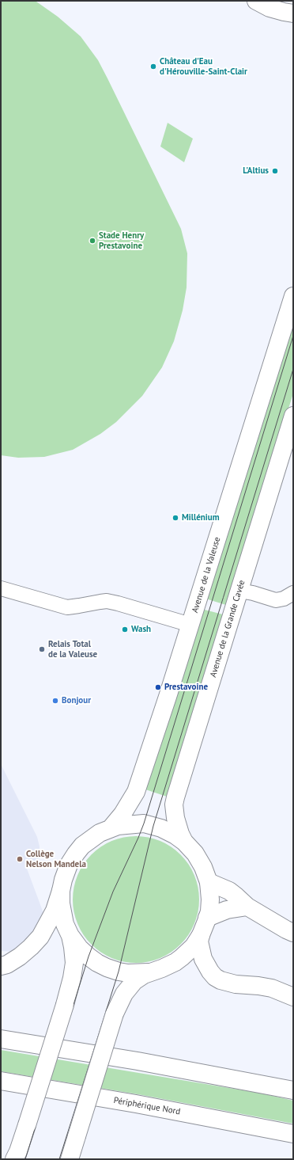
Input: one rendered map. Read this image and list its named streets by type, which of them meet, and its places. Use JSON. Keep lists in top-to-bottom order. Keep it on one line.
{"streets":{"main road":["Avenue de la Valeuse","Avenue de la Grande Cavée","Périphérique Nord"]},"places":["Château d'Eau d'Hérouville-Saint-Clair","L'Altius","Stade Henry Prestavoine","Millénium","Wash","Relais Total de la Valeuse","Prestavoine","Bonjour","Collège Nelson Mandela"]}
